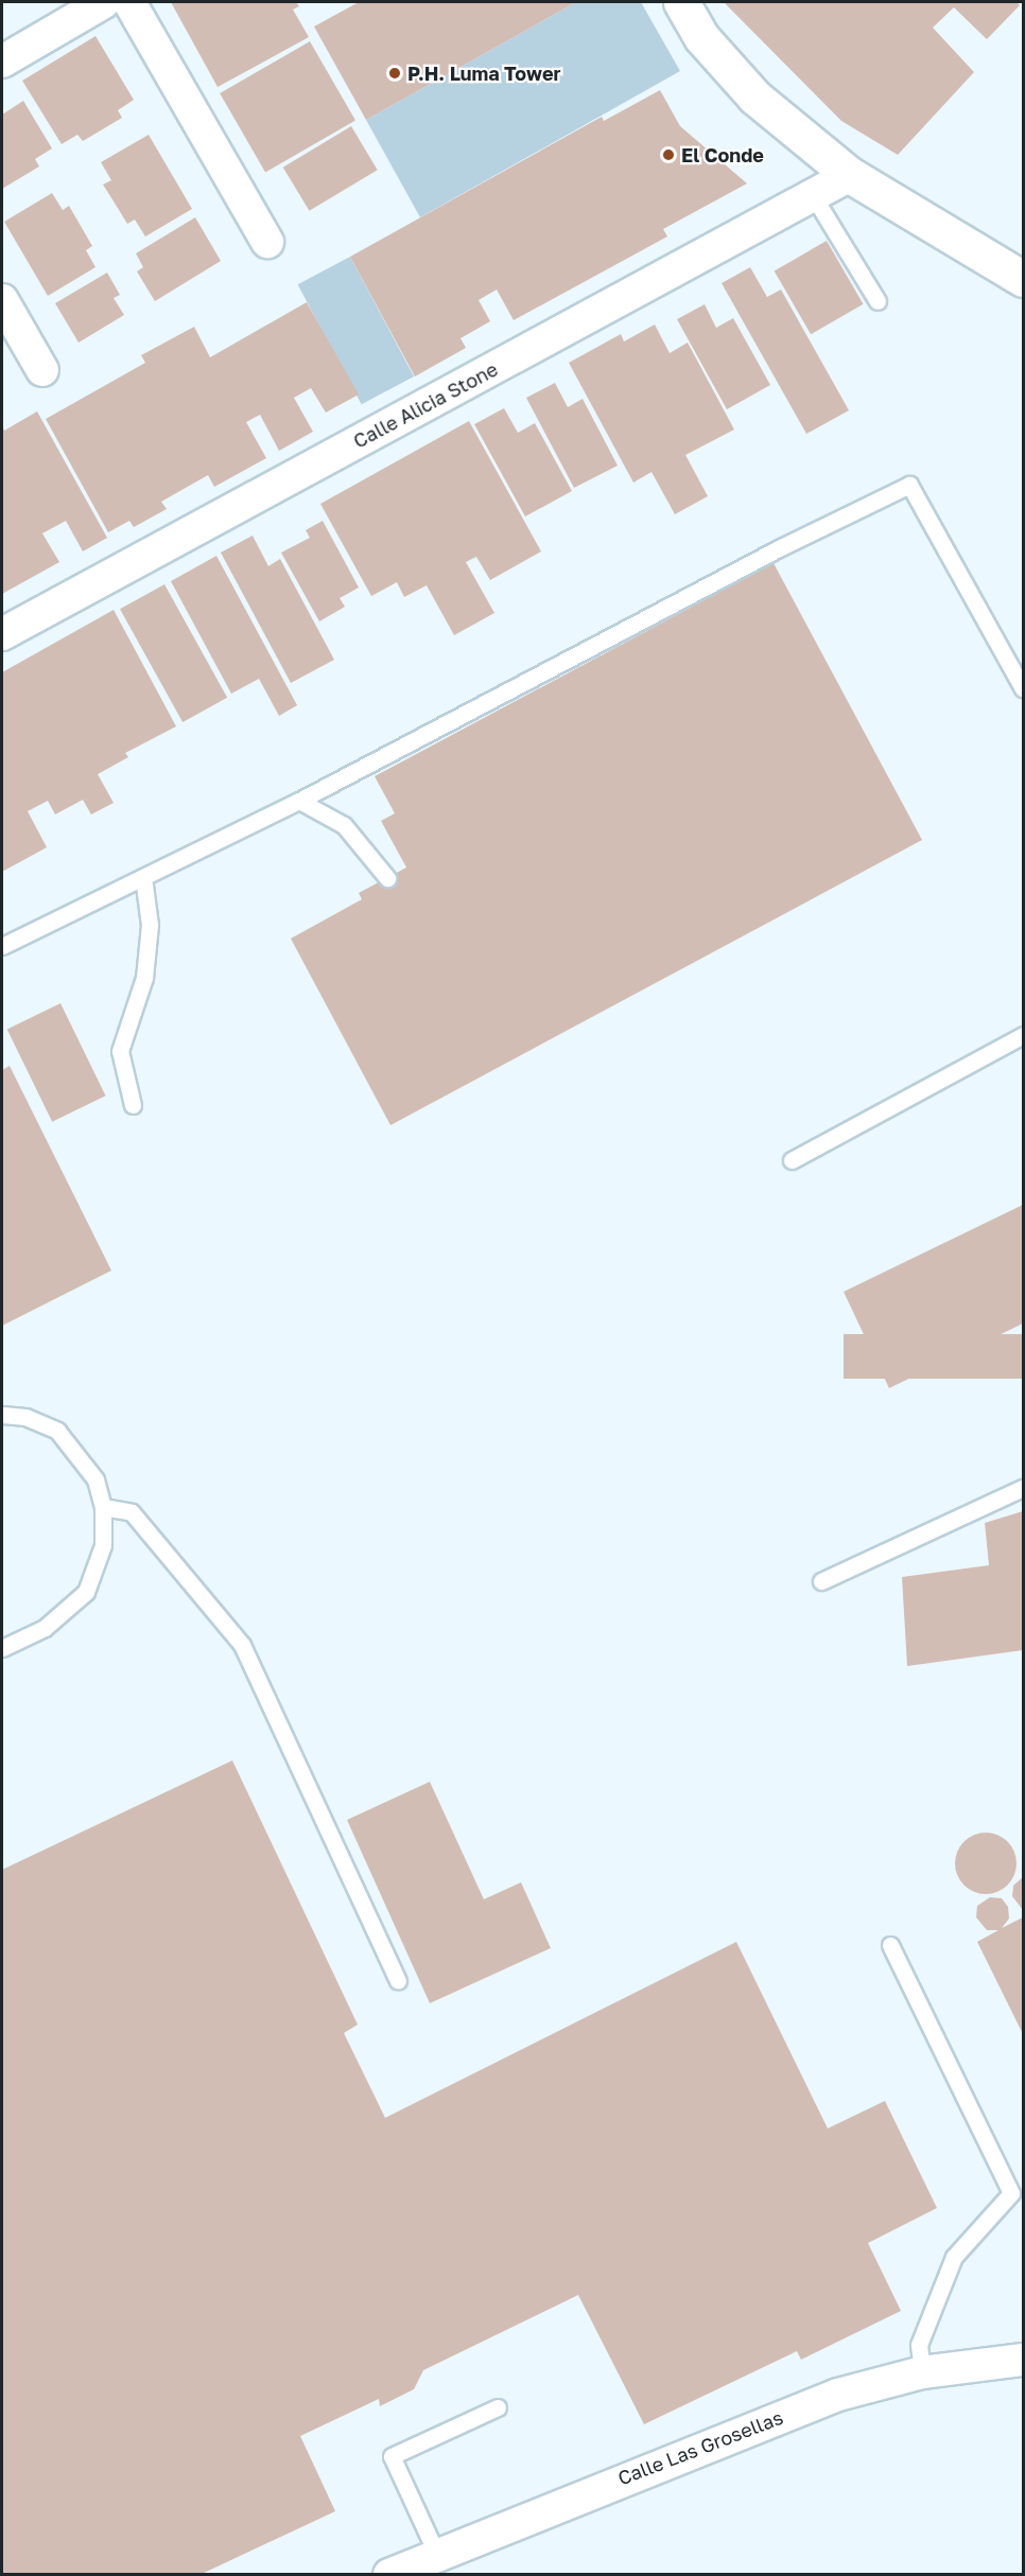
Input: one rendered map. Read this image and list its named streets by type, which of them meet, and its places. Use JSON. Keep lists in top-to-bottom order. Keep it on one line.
{"streets":{"street":["Calle Alicia Stone","Calle Las Grosellas"]},"places":["P.H. Luma Tower","El Conde"]}
